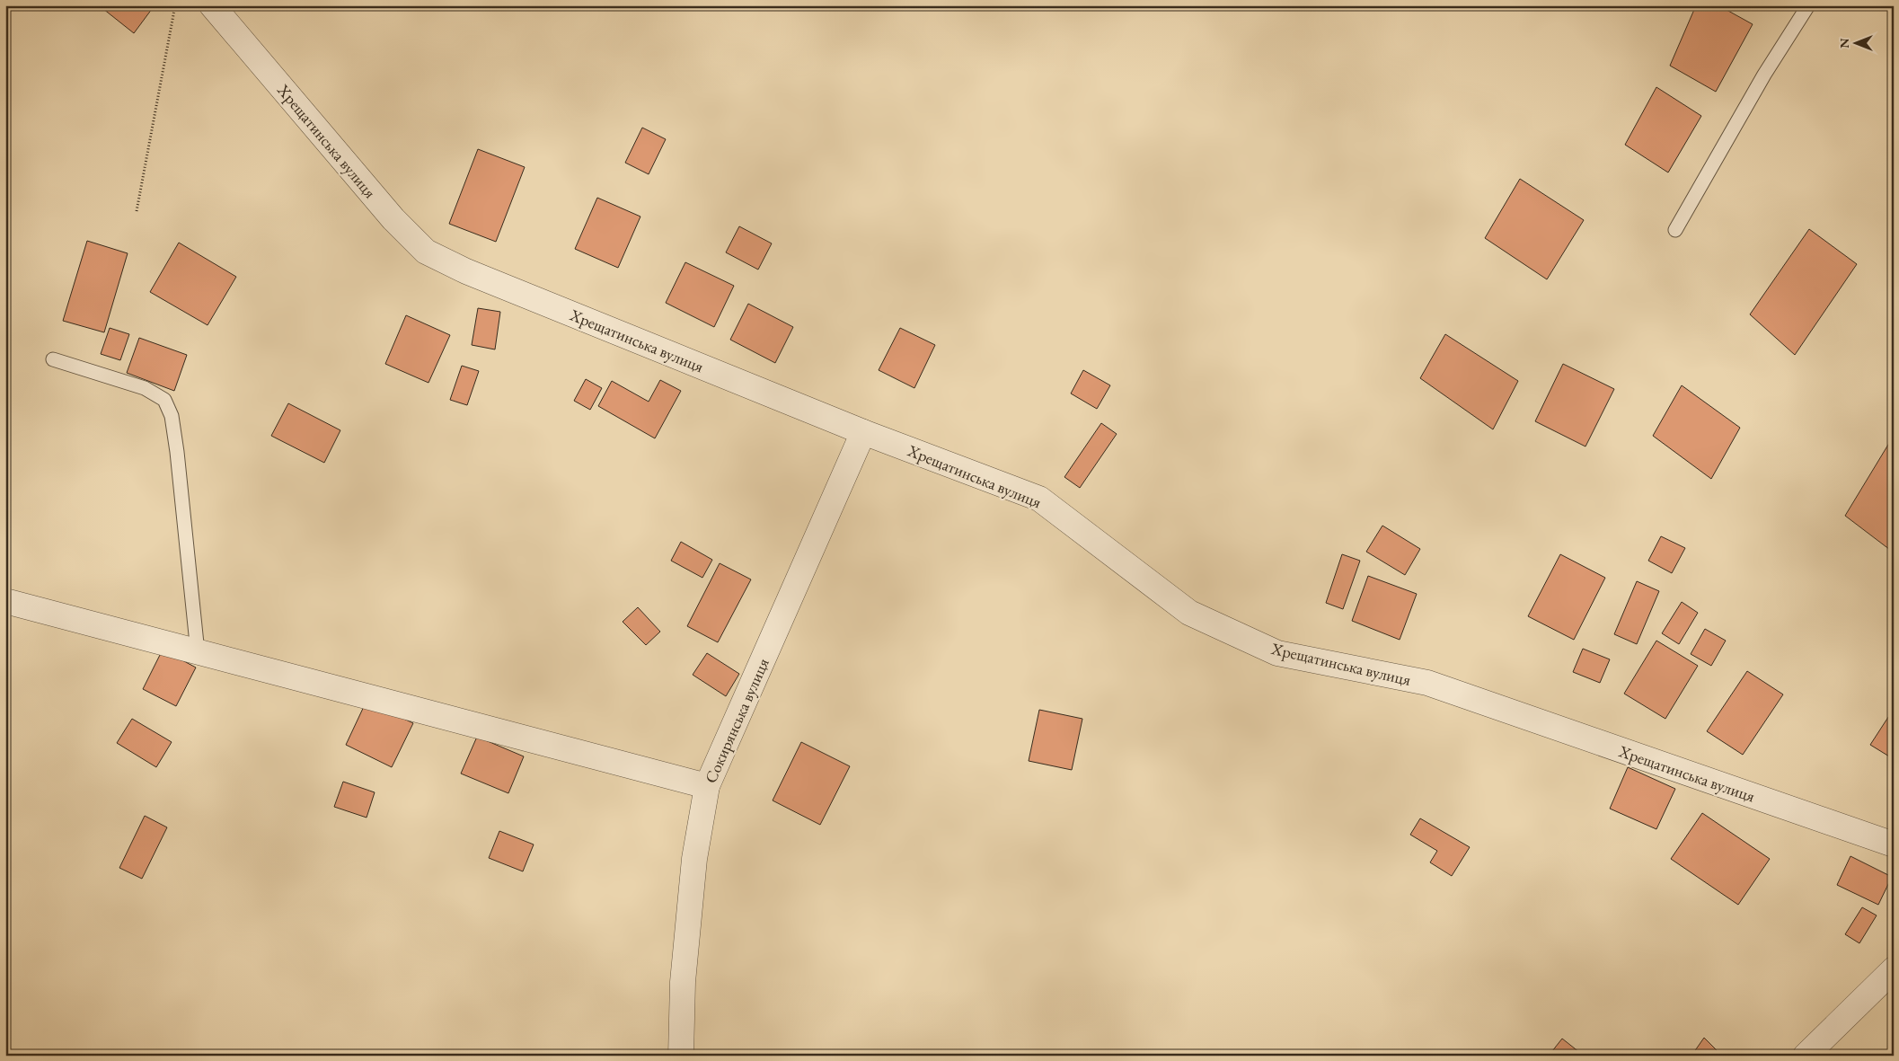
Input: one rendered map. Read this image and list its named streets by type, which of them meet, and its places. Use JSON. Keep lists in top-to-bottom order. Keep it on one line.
{"streets":{"street":["Хрещатинська вулиця","Сокирянська вулиця"]},"crossings":[["Хрещатинська вулиця","Сокирянська вулиця"]],"north":"left"}
